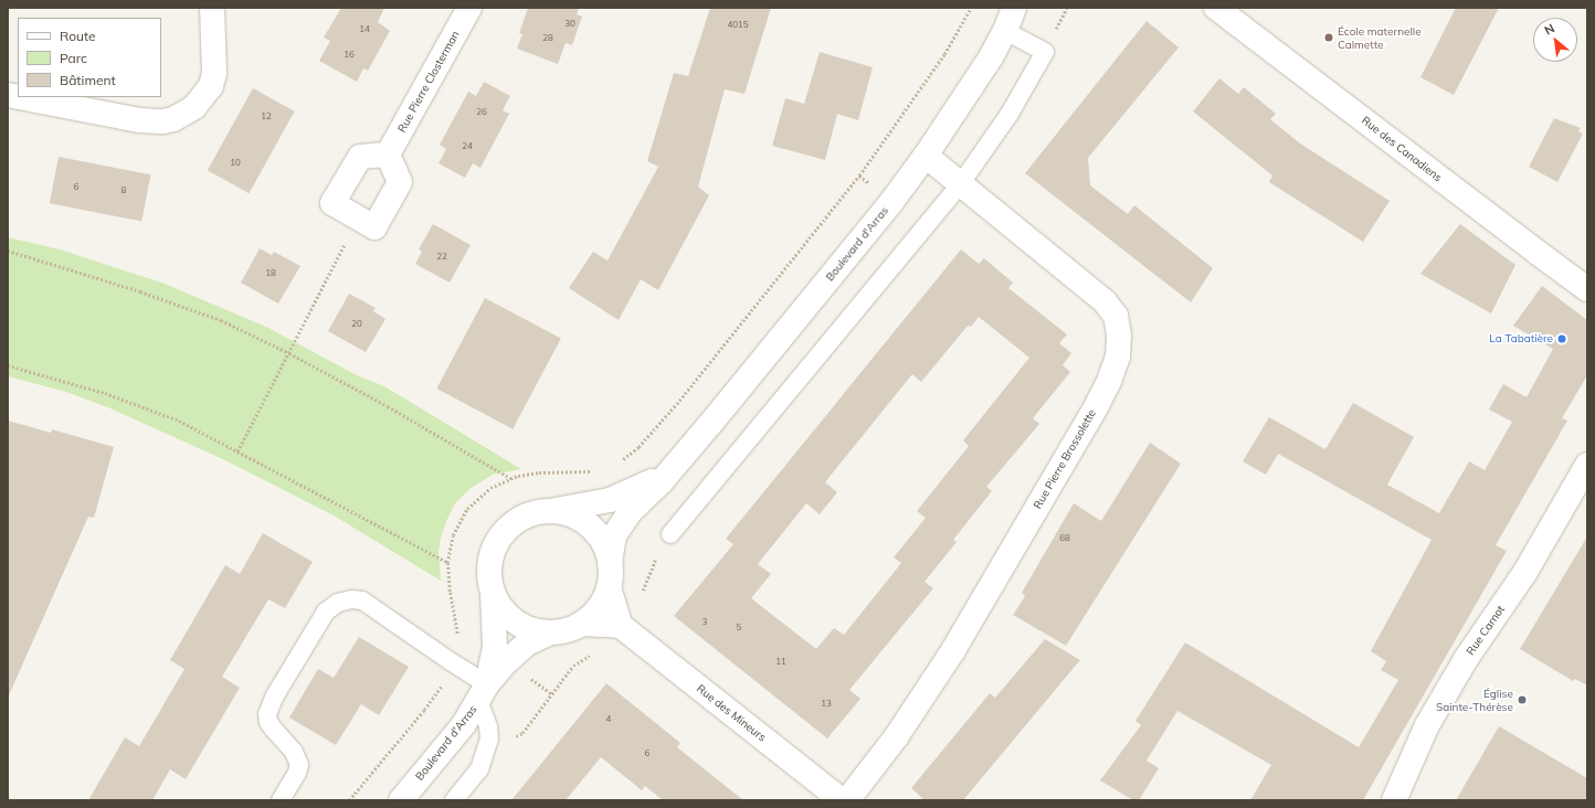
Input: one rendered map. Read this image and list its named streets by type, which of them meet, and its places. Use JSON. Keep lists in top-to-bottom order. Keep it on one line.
{"streets":{"street":["Rue Pierre Closterman","Rue des Canadiens","Boulevard d'Arras","Rue Pierre Brossolette","Rue Carnot","Rue des Mineurs"]},"crossings":[["Boulevard d'Arras","Rue Pierre Brossolette"]],"places":["École maternelle Calmette","La Tabatière","Église Sainte-Thérèse"],"house_numbers":["30","4015","14","28","16","26","12","24","10","6","8","22","18","20","68","3","5","11","13","4","6"],"legend":["Route","Parc","Bâtiment"],"north":"top left"}
